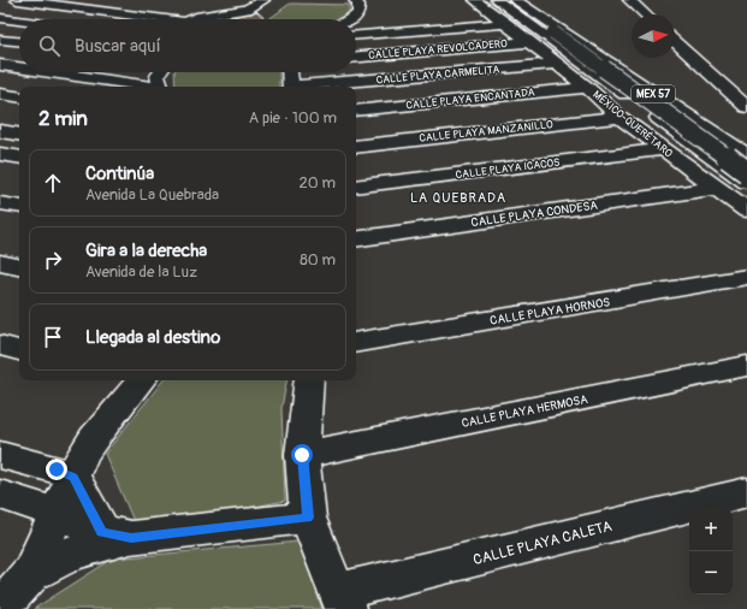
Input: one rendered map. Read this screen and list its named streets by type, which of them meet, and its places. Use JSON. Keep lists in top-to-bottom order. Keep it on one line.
{"streets":{"main road":["CALLE PLAYA REVOLCADERO","CALLE PLAYA CARMELITA","MEX 57","CALLE PLAYA ENCANTADA","MÉXICO-QUERÉTARO","CALLE PLAYA MANZANILLO","CALLE PLAYA ICACOS","CALLE PLAYA CONDESA","CALLE PLAYA HORNOS","CALLE PLAYA HERMOSA","CALLE PLAYA CALETA"]},"crossings":[["CALLE PLAYA REVOLCADERO","MÉXICO-QUERÉTARO"],["CALLE PLAYA CARMELITA","MÉXICO-QUERÉTARO"],["CALLE PLAYA ENCANTADA","MÉXICO-QUERÉTARO"],["MÉXICO-QUERÉTARO","CALLE PLAYA MANZANILLO"],["MÉXICO-QUERÉTARO","CALLE PLAYA ICACOS"],["MÉXICO-QUERÉTARO","CALLE PLAYA CONDESA"]],"districts":["LA QUEBRADA"],"north":"right","page":{"search":"Buscar aquí","heading":["2 min","A pie · 100 m"],"list":[["Continúa","Avenida La Quebrada","20 m"],["Gira a la derecha","Avenida de la Luz","80 m"],"Llegada al destino"],"map_buttons":["+","−"]}}
